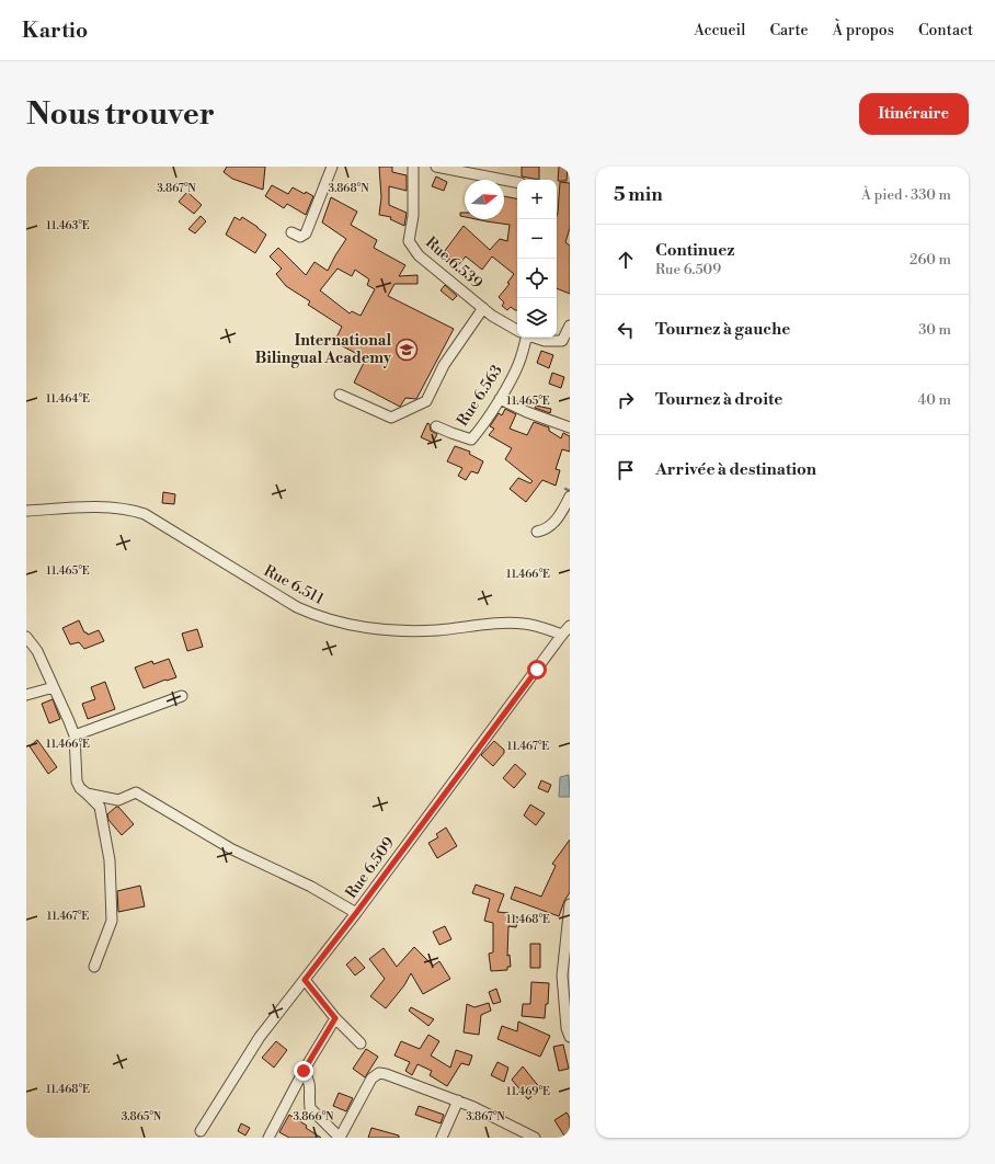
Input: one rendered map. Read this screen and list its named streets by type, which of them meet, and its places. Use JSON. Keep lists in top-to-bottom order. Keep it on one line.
{"streets":{"street":["Rue 6.539","Rue 6.563","Rue 6.511","Rue 6.509"]},"crossings":[["Rue 6.511","Rue 6.509"]],"places":{"school or university":["International Bilingual Academy"]},"north":"right","page":{"header":"Kartio","nav":["Accueil","Carte","À propos","Contact"],"buttons":"Itinéraire","title":"Nous trouver","heading":["5 min","À pied · 330 m"],"map_buttons":["+","−"],"list":[["Continuez","Rue 6.509","260 m"],["Tournez à gauche","30 m"],["Tournez à droite","40 m"],"Arrivée à destination"]},"coordinates":["3.867°N","3.868°N","11.463°E","11.464°E","11.465°E","11.466°E","11.467°E","11.468°E","11.469°E","3.865°N","3.866°N"]}
